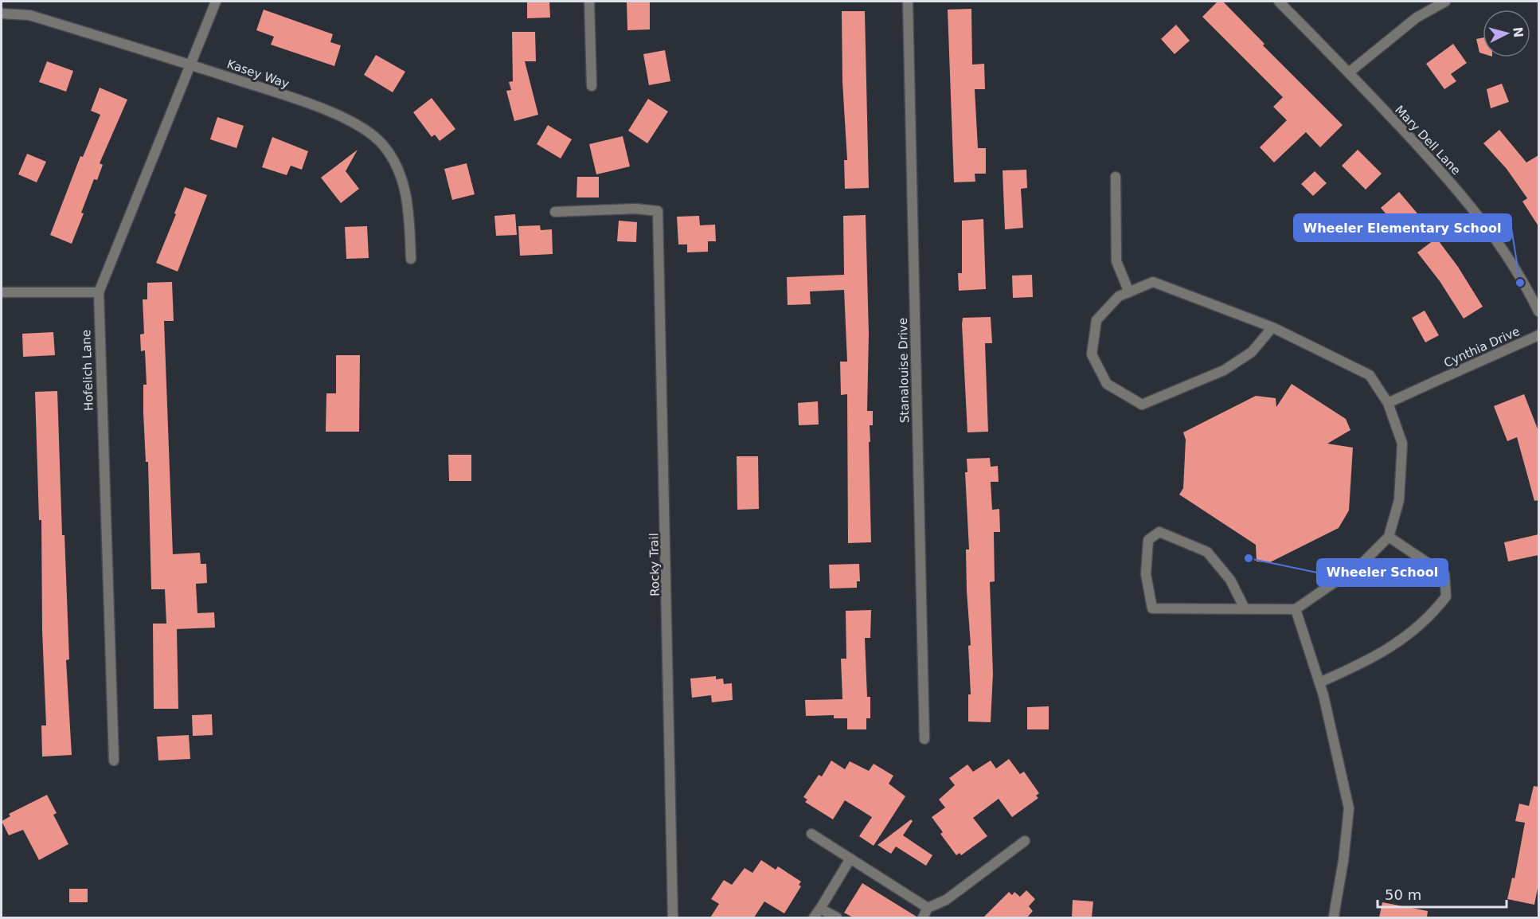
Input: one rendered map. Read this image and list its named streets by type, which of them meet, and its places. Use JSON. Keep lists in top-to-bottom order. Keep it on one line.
{"streets":{"street":["Kasey Way","Mary Dell Lane","Cynthia Drive","Hofelich Lane","Stanalouise Drive","Rocky Trail"]},"crossings":[["Kasey Way","Hofelich Lane"]],"places":["Wheeler Elementary School","Wheeler School"],"scale_bar":"50 m","north":"right"}
